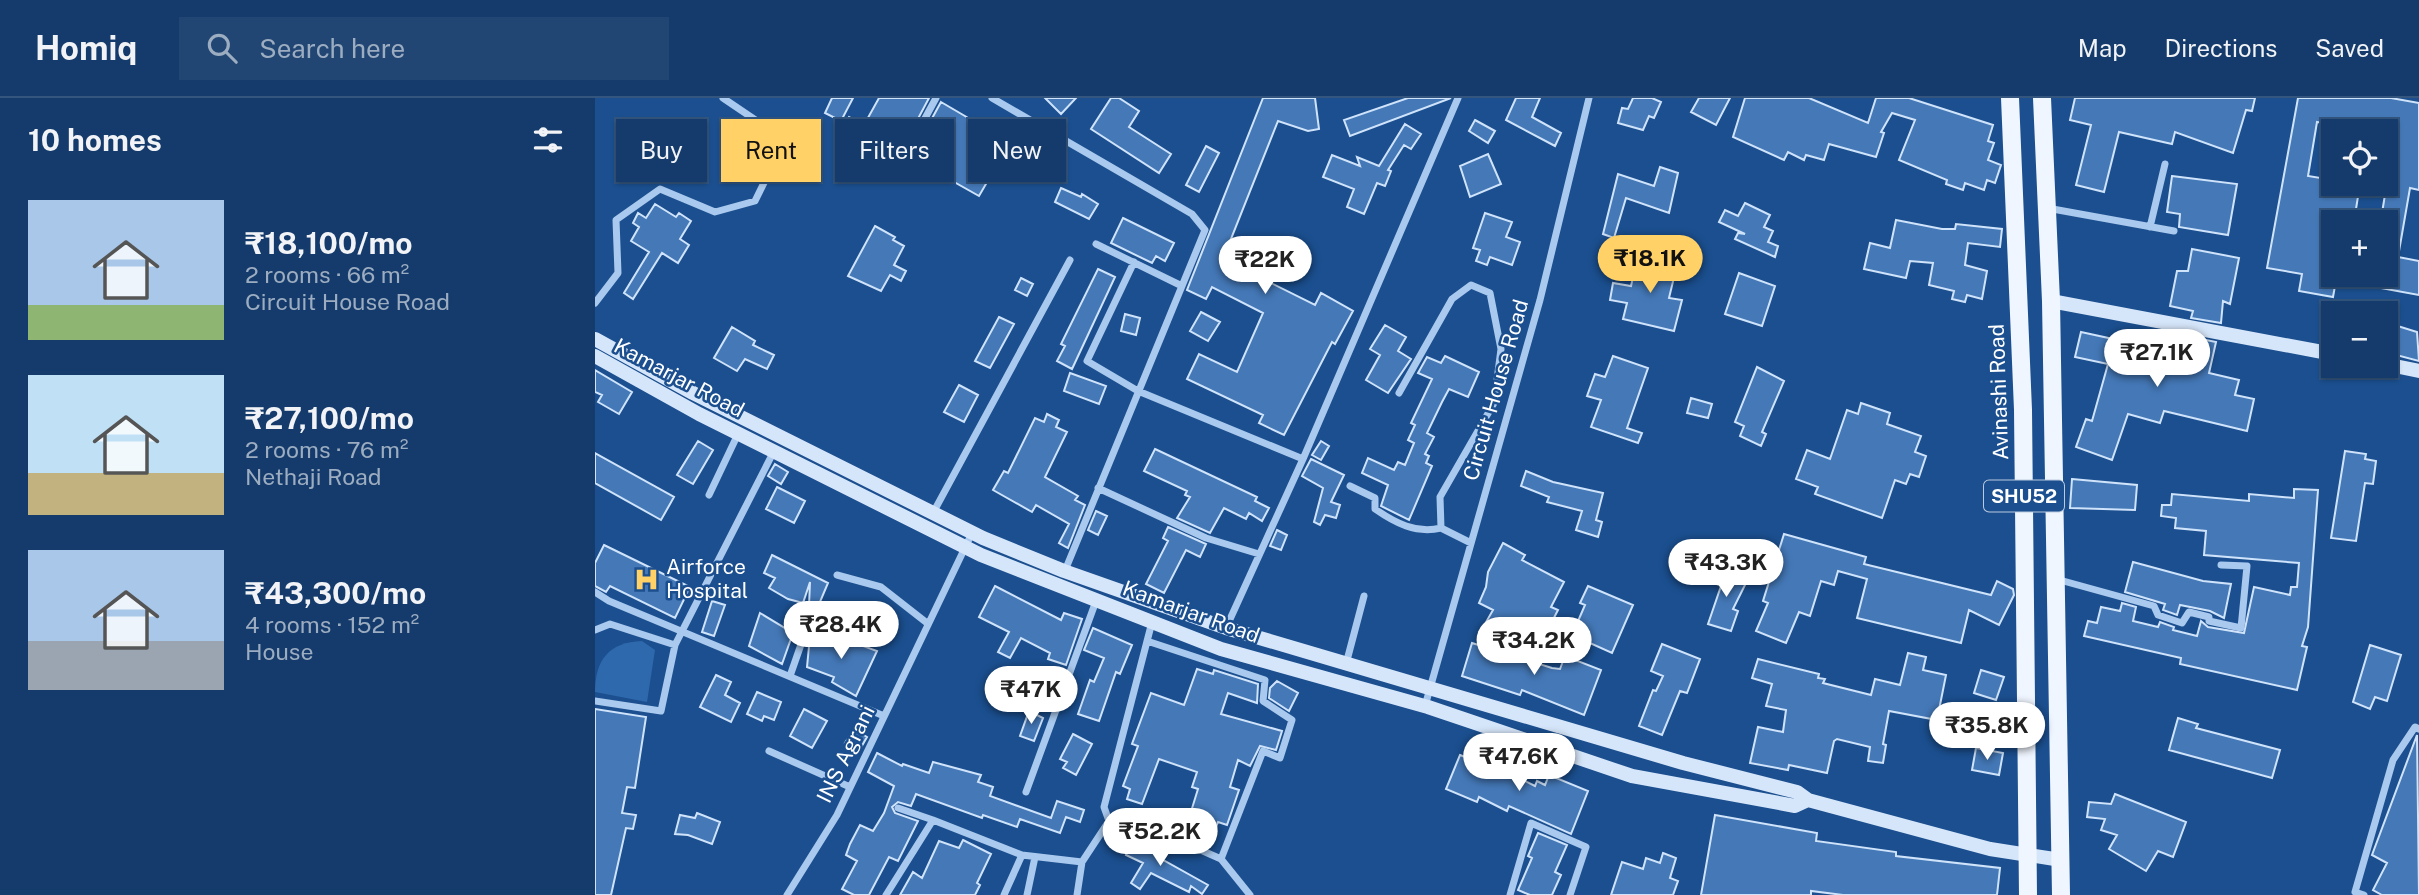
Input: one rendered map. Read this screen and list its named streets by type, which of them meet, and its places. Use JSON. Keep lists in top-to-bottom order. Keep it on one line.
{"streets":{"main road":["Kamarjar Road","Avinashi Road","SHU52"],"street":["Circuit House Road","INS Agrani"]},"crossings":[["Kamarjar Road","Circuit House Road"],["Kamarjar Road","INS Agrani"]],"places":{"hospital":["Airforce Hospital"]},"page":{"header":"Homiq","search":"Search here","nav":["Map","Directions","Saved"],"heading":"10 homes","map_buttons":["+","−"],"chip":["Buy","Rent","Filters","New"],"list":[{"name":"₹18,100/mo","note":"2 rooms · 66 m² · Circuit House Road"},{"name":"₹27,100/mo","note":"2 rooms · 76 m² · Nethaji Road"},{"name":"₹43,300/mo","note":"4 rooms · 152 m² · House"}],"price":["₹18.1K","₹22K","₹27.1K","₹43.3K","₹28.4K","₹34.2K","₹47K","₹35.8K","₹47.6K","₹52.2K"]}}
